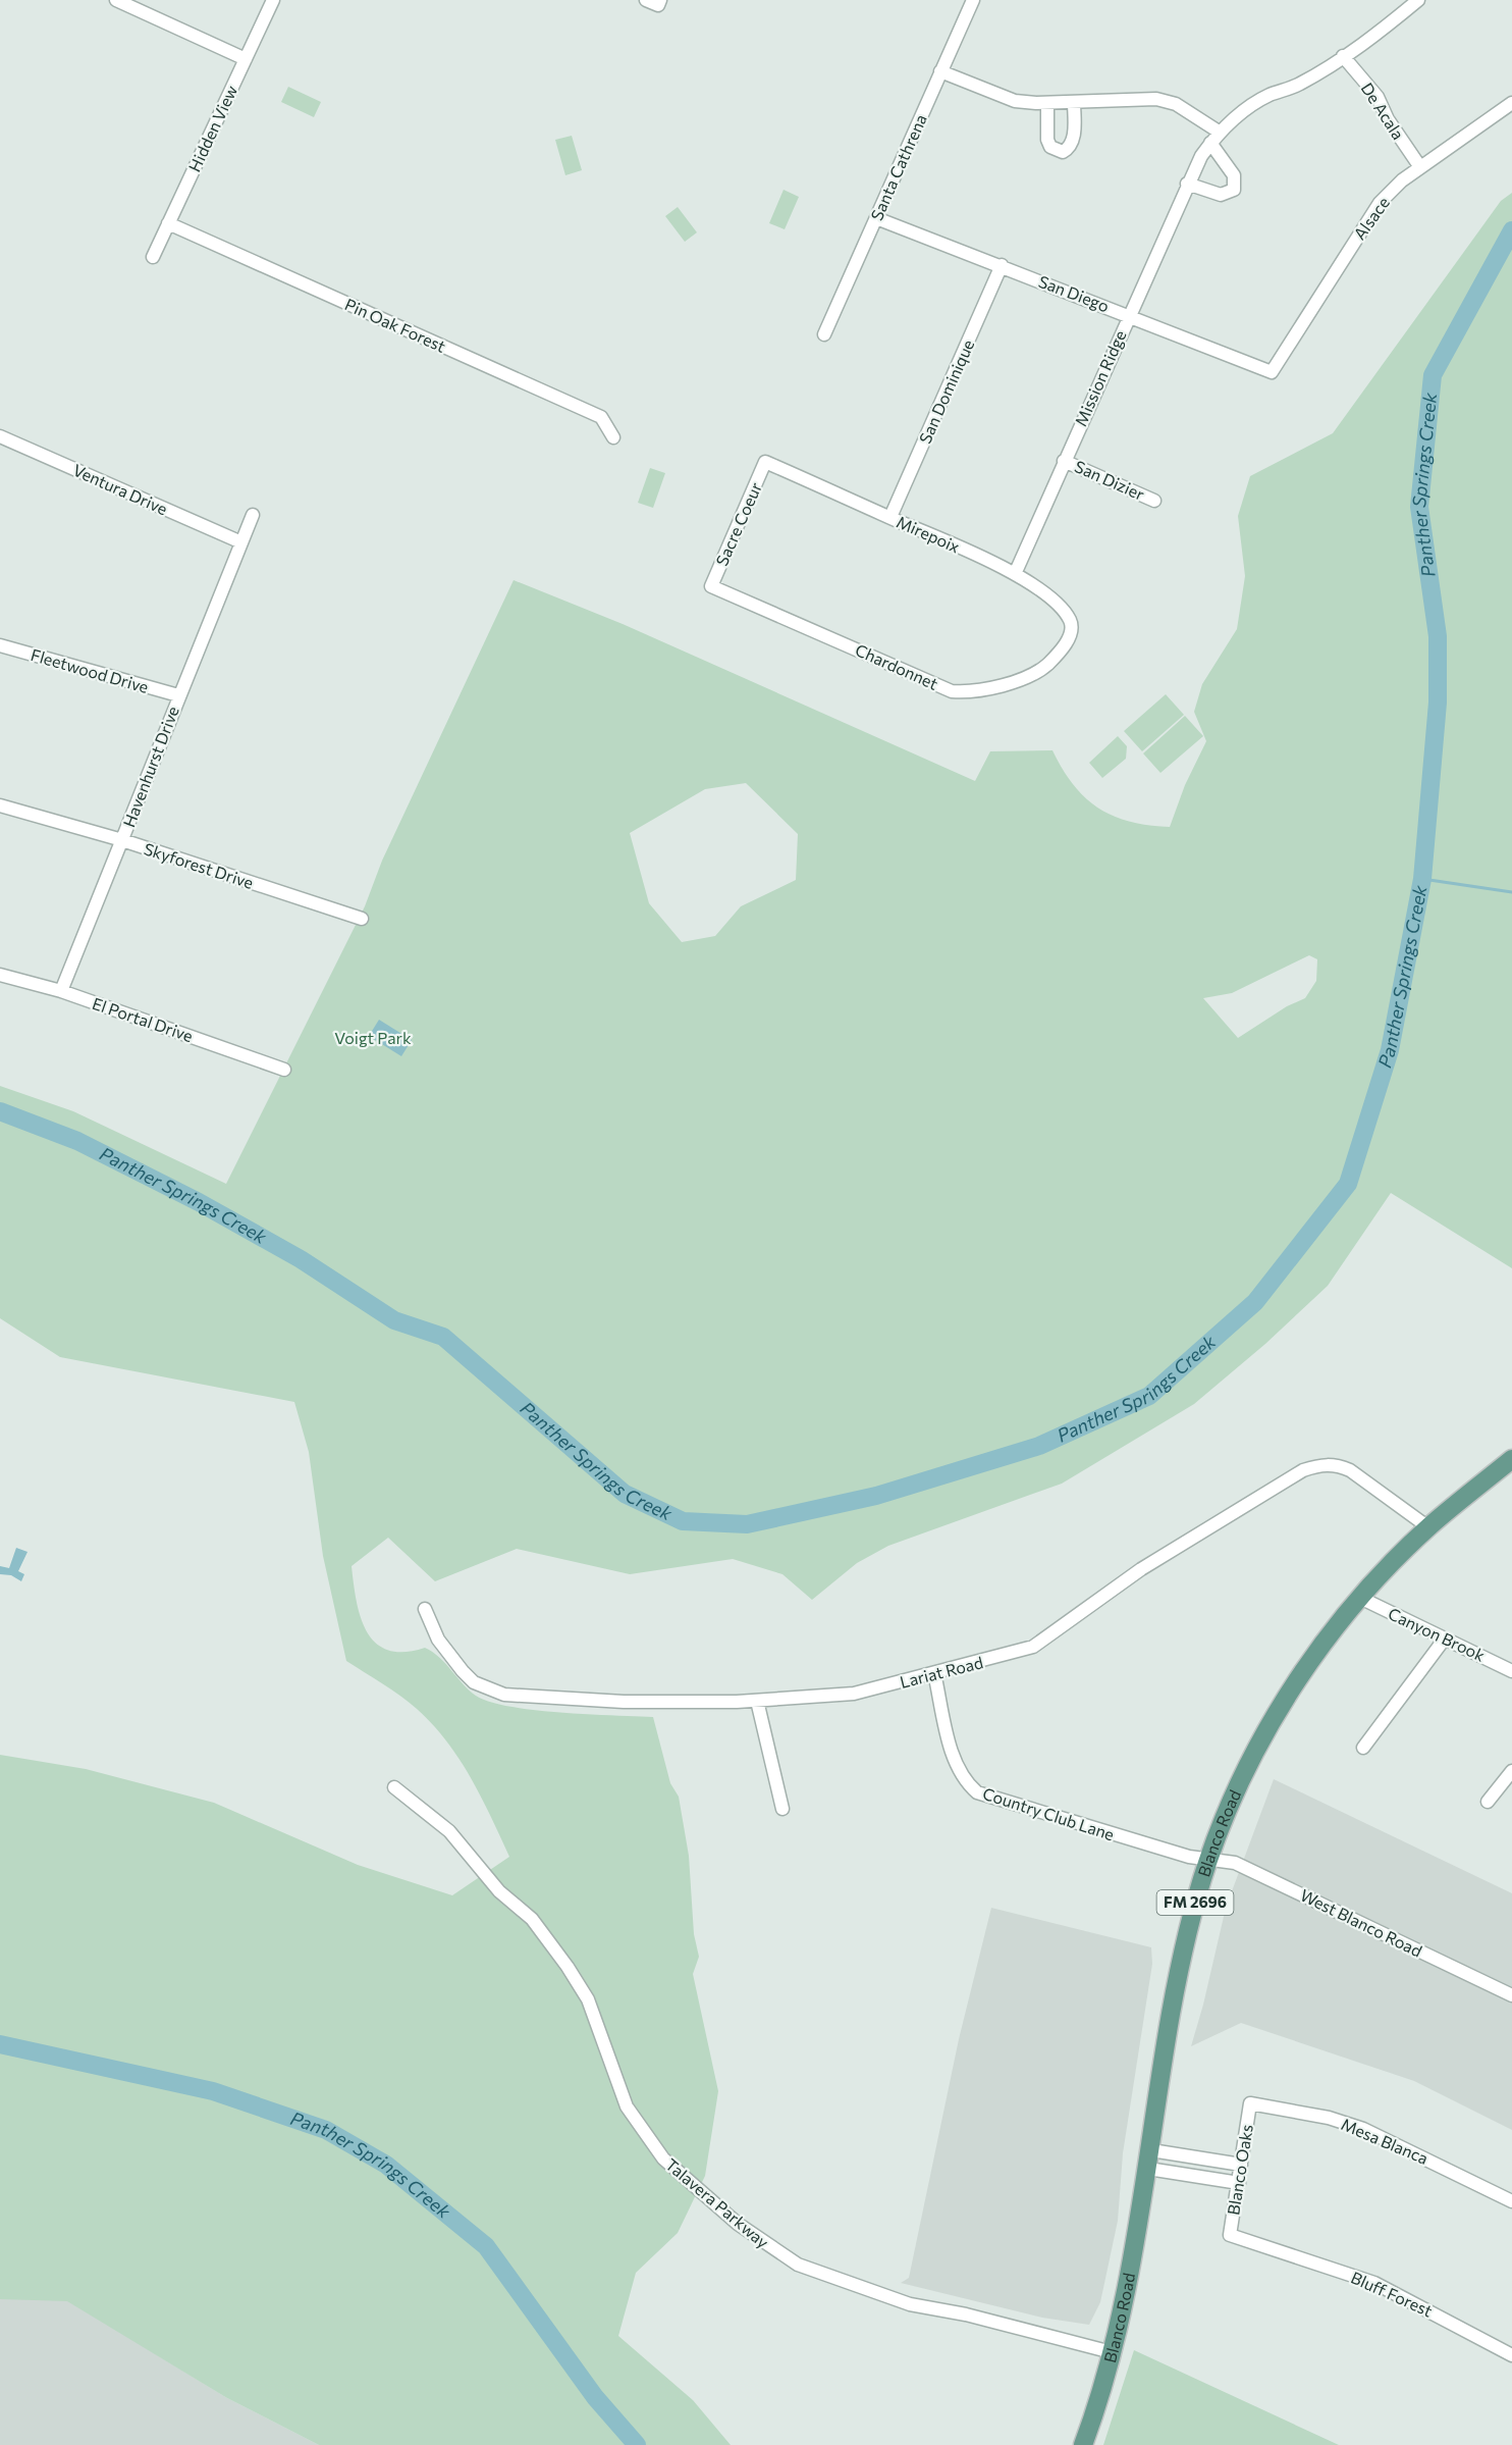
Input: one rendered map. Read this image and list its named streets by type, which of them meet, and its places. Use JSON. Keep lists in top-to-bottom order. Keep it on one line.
{"streets":{"main road":["Blanco Road","FM 2696"],"street":["De Acala","Hidden View","Santa Cathrena","Alsace","San Diego","Pin Oak Forest","Mission Ridge","San Dominique","San Dizier","Ventura Drive","Sacre Coeur","Mirepoix","Chardonnet","Fleetwood Drive","Havenhurst Drive","Skyforest Drive","El Portal Drive","Canyon Brook","Lariat Road","Country Club Lane","West Blanco Road","Mesa Blanca","Blanco Oaks","Talavera Parkway","Bluff Forest"]},"crossings":[["De Acala","Alsace"],["De Acala","Mission Ridge"],["Hidden View","Pin Oak Forest"],["Santa Cathrena","San Diego"],["Alsace","San Diego"],["San Diego","Mission Ridge"],["San Diego","San Dominique"],["Mission Ridge","San Dizier"],["Mission Ridge","Mirepoix"],["San Dominique","Mirepoix"],["Ventura Drive","Havenhurst Drive"],["Sacre Coeur","Mirepoix"],["Sacre Coeur","Chardonnet"],["Mirepoix","Chardonnet"],["Fleetwood Drive","Havenhurst Drive"],["Havenhurst Drive","Skyforest Drive"],["Havenhurst Drive","El Portal Drive"],["Canyon Brook","Blanco Road"],["Lariat Road","Country Club Lane"],["Lariat Road","Blanco Road"],["Country Club Lane","Blanco Road"],["Country Club Lane","West Blanco Road"],["Blanco Road","West Blanco Road"],["Blanco Road","Talavera Parkway"],["Mesa Blanca","Blanco Oaks"],["Blanco Oaks","Bluff Forest"]],"water":["Panther Springs Creek"],"parks":["Voigt Park"]}
